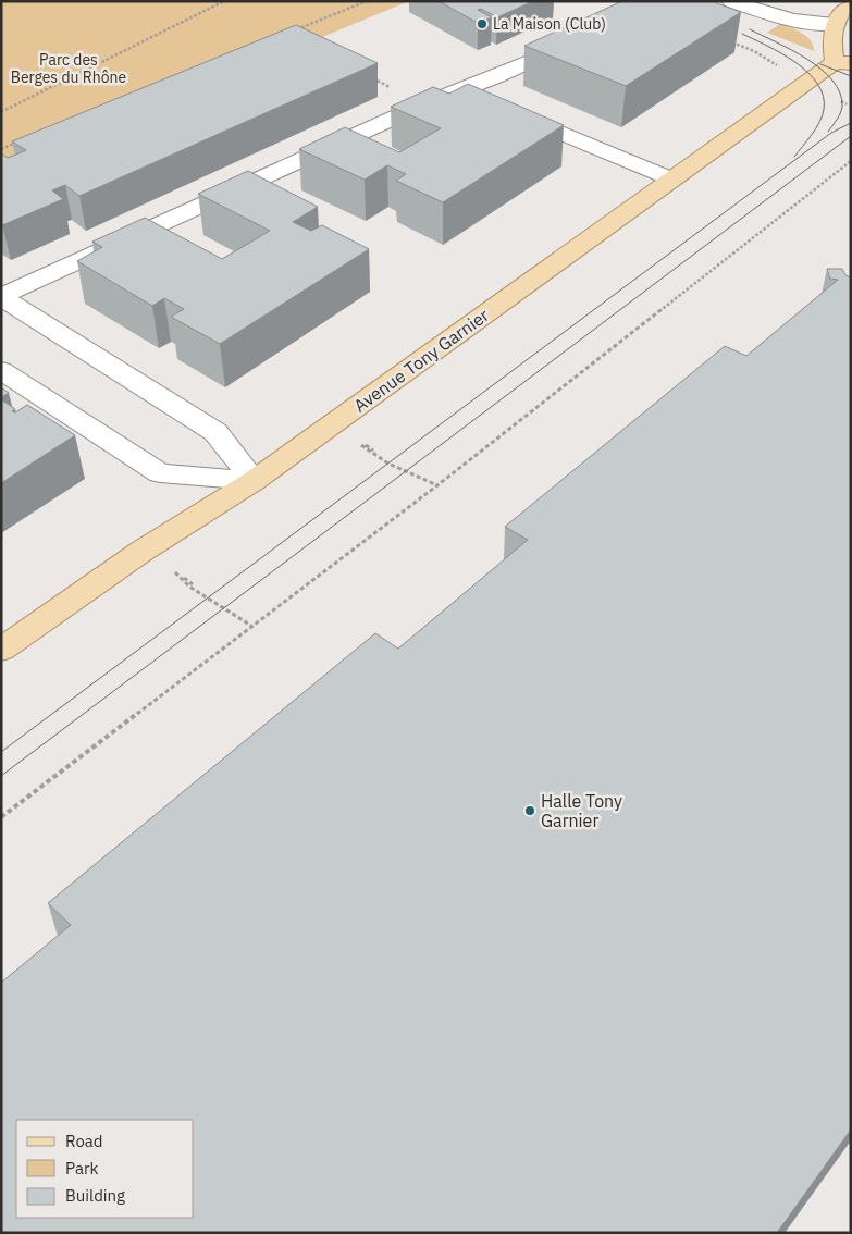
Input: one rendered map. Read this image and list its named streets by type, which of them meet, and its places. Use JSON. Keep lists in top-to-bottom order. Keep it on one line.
{"streets":{"main road":["Avenue Tony Garnier"]},"parks":["Parc des Berges du Rhône"],"places":["La Maison (Club)","Halle Tony Garnier"],"legend":["Road","Park","Building"]}
